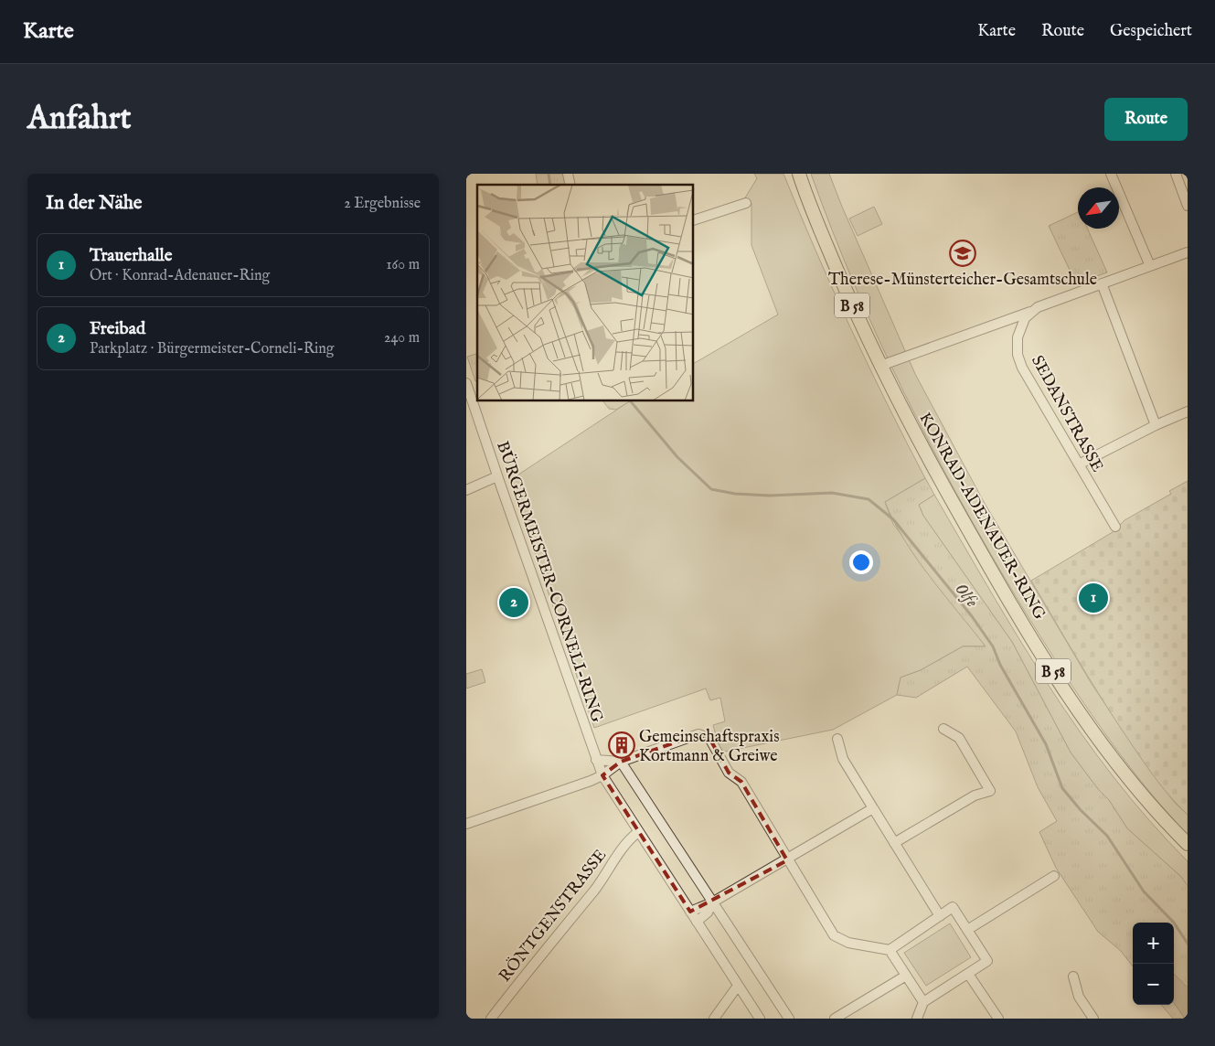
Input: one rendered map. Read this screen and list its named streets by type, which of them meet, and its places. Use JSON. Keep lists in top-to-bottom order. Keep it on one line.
{"streets":{"main road":["B 58","KONRAD-ADENAUER-RING"],"street":["SEDANSTRASSE","BÜRGERMEISTER-CORNELI-RING","RÖNTGENSTRASSE"]},"crossings":[["BÜRGERMEISTER-CORNELI-RING","RÖNTGENSTRASSE"]],"water":["Olfe"],"places":{"school or university":["Therese-Münsterteicher-Gesamtschule"],"building":["Gemeinschaftspraxis Kortmann & Greiwe"]},"north":"bottom left","page":{"header":"Karte","nav":["Karte","Route","Gespeichert"],"buttons":"Route","title":"Anfahrt","heading":["In der Nähe","2 Ergebnisse"],"list":[{"mark":"1","name":"Trauerhalle","note":"Ort · Konrad-Adenauer-Ring","value":"160 m"},{"mark":"2","name":"Freibad","note":"Parkplatz · Bürgermeister-Corneli-Ring","value":"240 m"}],"pins":["1","2"],"map_buttons":["+","−"]}}
